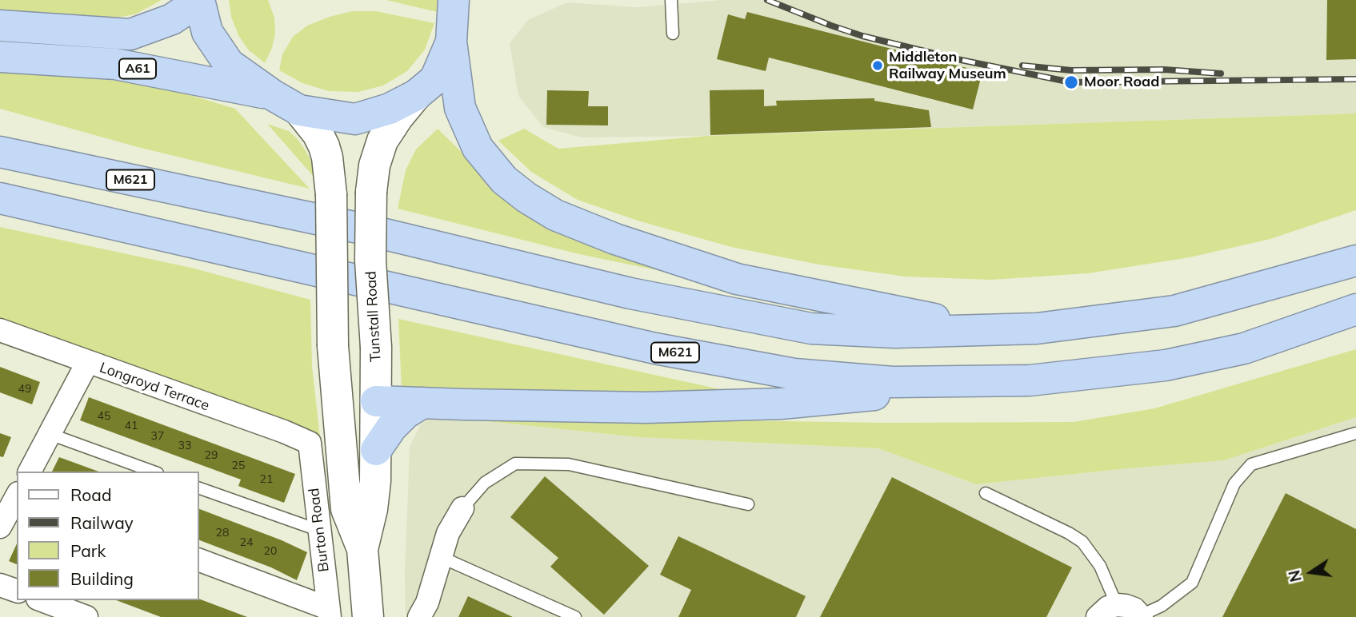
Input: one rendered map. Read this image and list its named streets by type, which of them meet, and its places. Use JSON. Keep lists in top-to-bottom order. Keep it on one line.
{"streets":{"highway":["A61","M621"],"street":["Tunstall Road","Longroyd Terrace","Burton Road"]},"crossings":[["A61","Tunstall Road"],["Longroyd Terrace","Burton Road"]],"places":["Middleton Railway Museum","Moor Road"],"house_numbers":["49","45","41","37","33","29","25","21","28","24","20"],"legend":["Road","Railway","Park","Building"],"north":"left"}
